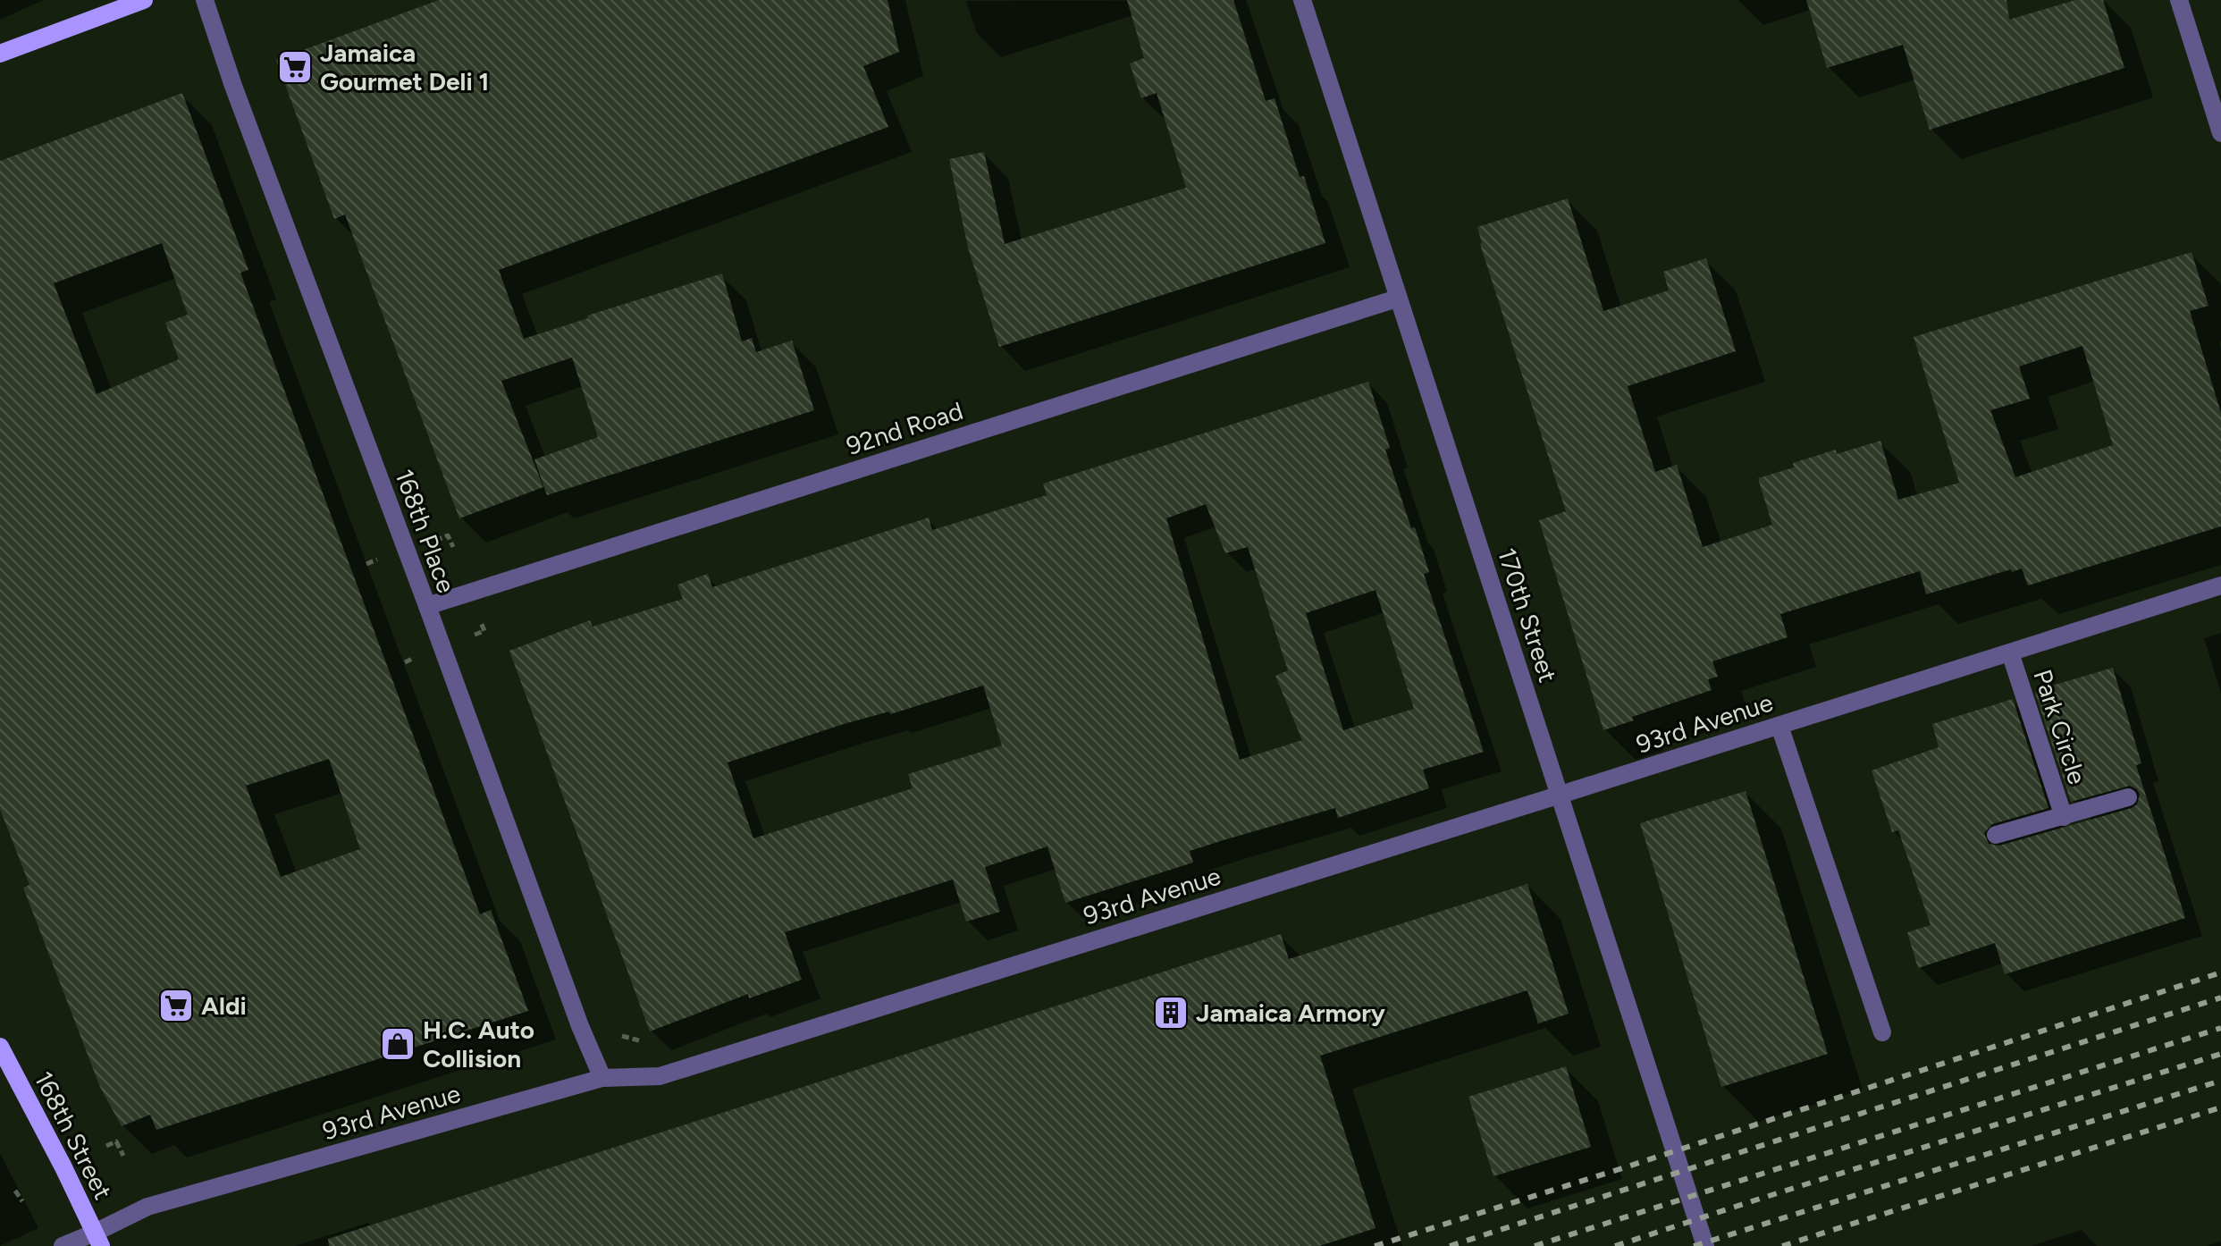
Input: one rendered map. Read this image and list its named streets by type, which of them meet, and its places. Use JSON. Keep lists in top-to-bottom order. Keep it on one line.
{"streets":{"main road":["168th Street"],"street":["92nd Road","168th Place","170th Street","93rd Avenue","Park Circle"]},"crossings":[["92nd Road","168th Place"],["92nd Road","170th Street"],["168th Place","93rd Avenue"],["170th Street","93rd Avenue"],["93rd Avenue","Park Circle"],["93rd Avenue","168th Street"]],"places":{"supermarket":["Jamaica Gourmet Deli 1","Aldi"],"building":["Jamaica Armory"],"shop":["H.C. Auto Collision"]}}
